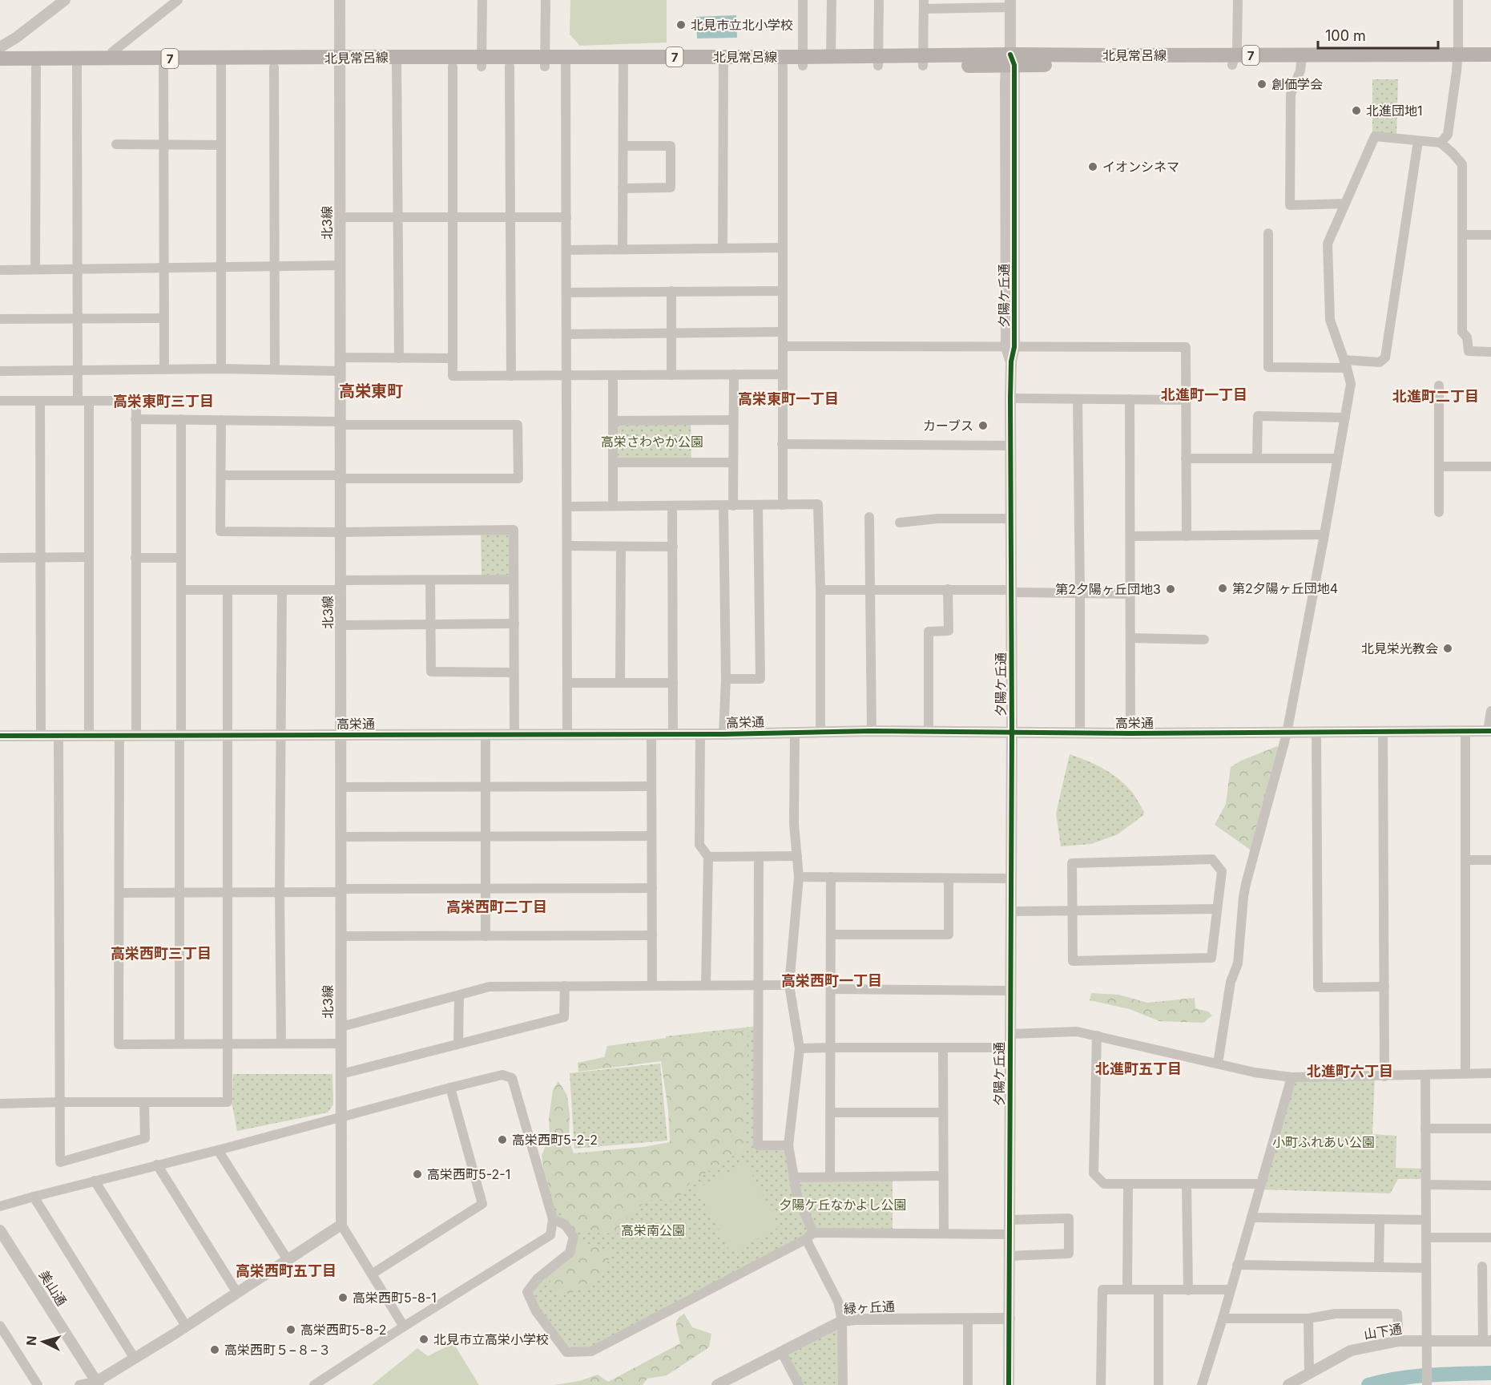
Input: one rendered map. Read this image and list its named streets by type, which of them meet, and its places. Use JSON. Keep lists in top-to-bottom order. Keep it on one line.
{"streets":{"main road":["北見常呂線","7"],"street":["北3線","夕陽ケ丘通","高栄通","美山通","緑ヶ丘通","山下通"]},"crossings":[["北見常呂線","北3線"],["北見常呂線","夕陽ケ丘通"],["北3線","高栄通"],["夕陽ケ丘通","高栄通"],["夕陽ケ丘通","緑ヶ丘通"]],"districts":["高栄東町","北進町一丁目","北進町二丁目","高栄東町一丁目","高栄東町三丁目","高栄西町二丁目","高栄西町三丁目","高栄西町一丁目","北進町五丁目","北進町六丁目","高栄西町五丁目"],"parks":["高栄さわやか公園","小町ふれあい公園","夕陽ケ丘なかよし公園","高栄南公園"],"places":["北見市立北小学校","創価学会","北進団地1","イオンシネマ","カーブス","第2夕陽ヶ丘団地4","第2夕陽ヶ丘団地3","北見栄光教会","高栄西町5-2-2","高栄西町5-2-1","高栄西町5-8-1","高栄西町5-8-2","北見市立高栄小学校","高栄西町５−８−３"],"scale_bar":"100 m","north":"left"}
